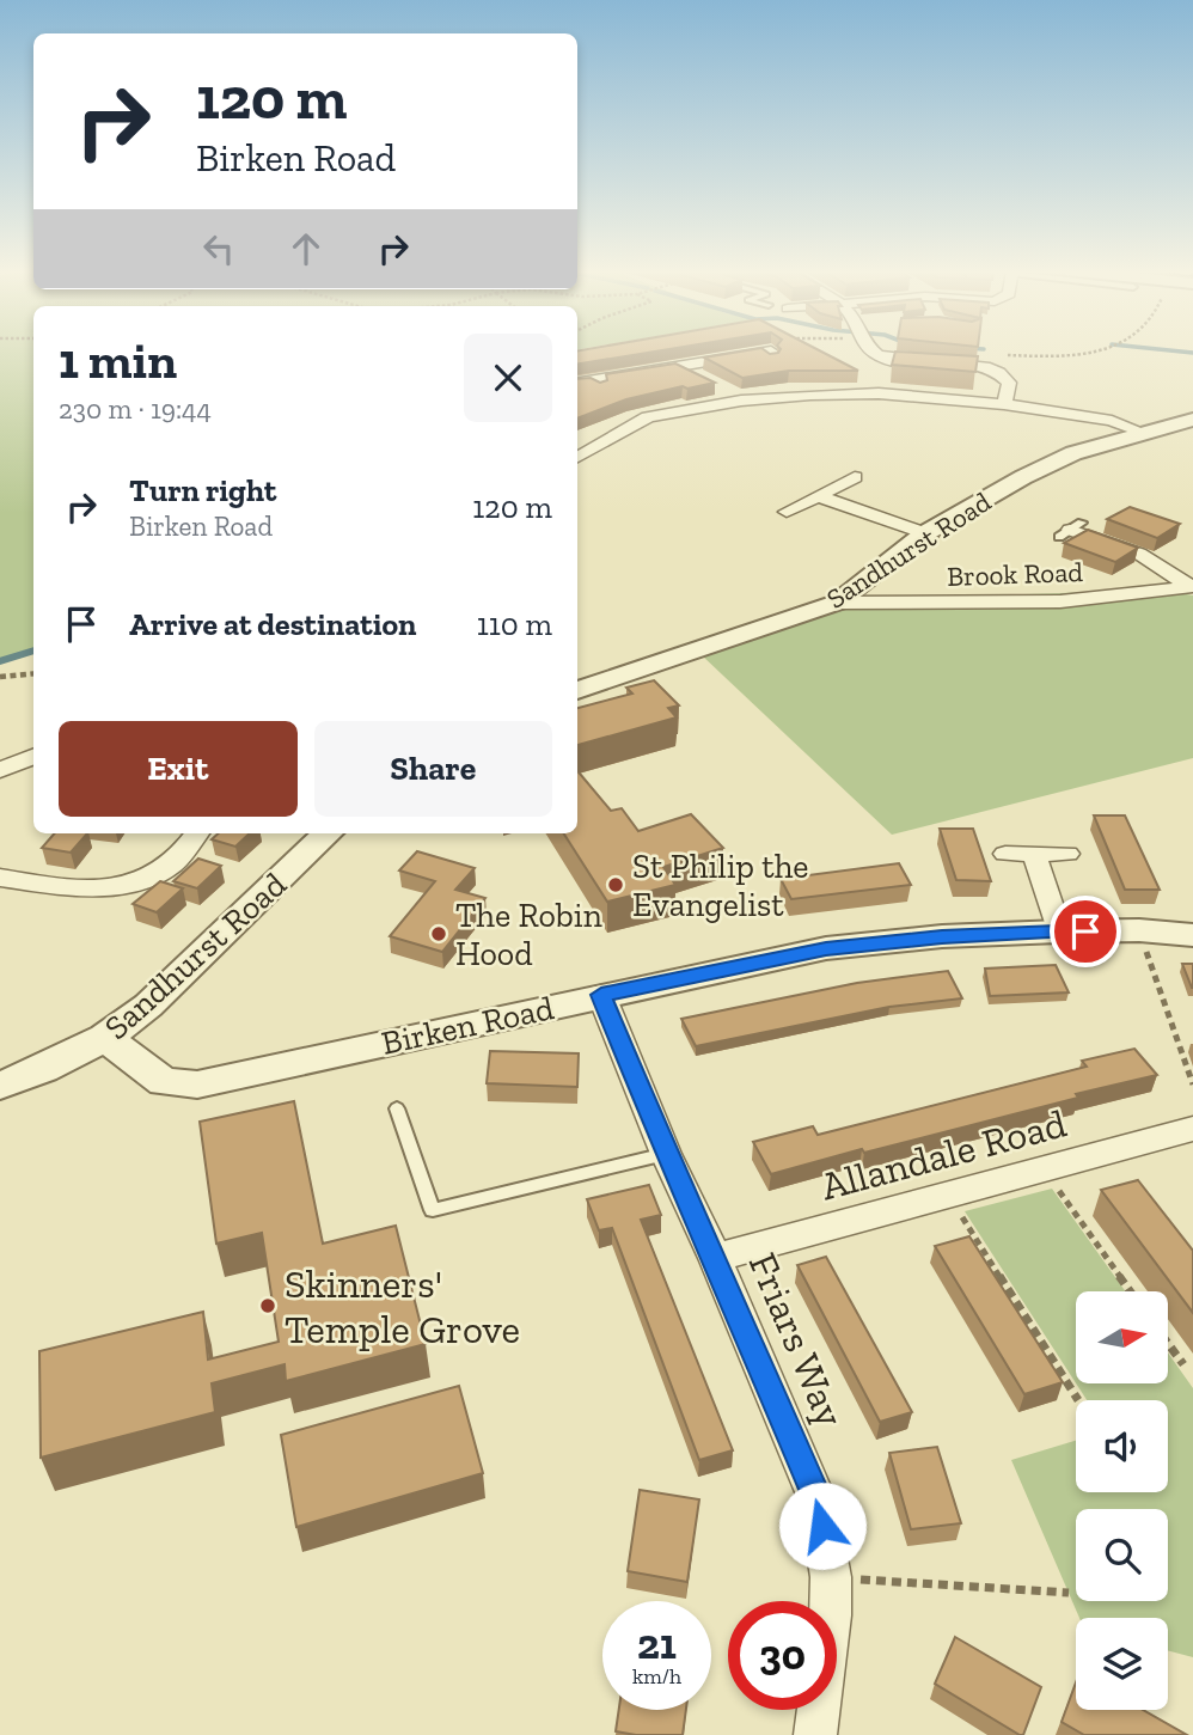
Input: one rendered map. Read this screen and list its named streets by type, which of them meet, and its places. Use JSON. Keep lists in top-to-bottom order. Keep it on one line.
{"streets":{"street":["Sandhurst Road","Brook Road","Birken Road","Allandale Road","Friars Way"]},"crossings":[["Sandhurst Road","Brook Road"],["Sandhurst Road","Birken Road"],["Birken Road","Friars Way"],["Allandale Road","Friars Way"]],"places":["St Philip the Evangelist","The Robin Hood","Skinners' Temple Grove"],"north":"right","page":{"turn":["120 m","Birken Road"],"heading":["1 min","230 m · 19:44"],"list":[{"name":"Turn right","note":"Birken Road","value":"120 m"},{"name":"Arrive at destination","value":"110 m"}],"buttons":["Exit","Share"],"speed":"21 km/h","limit":"30"}}
